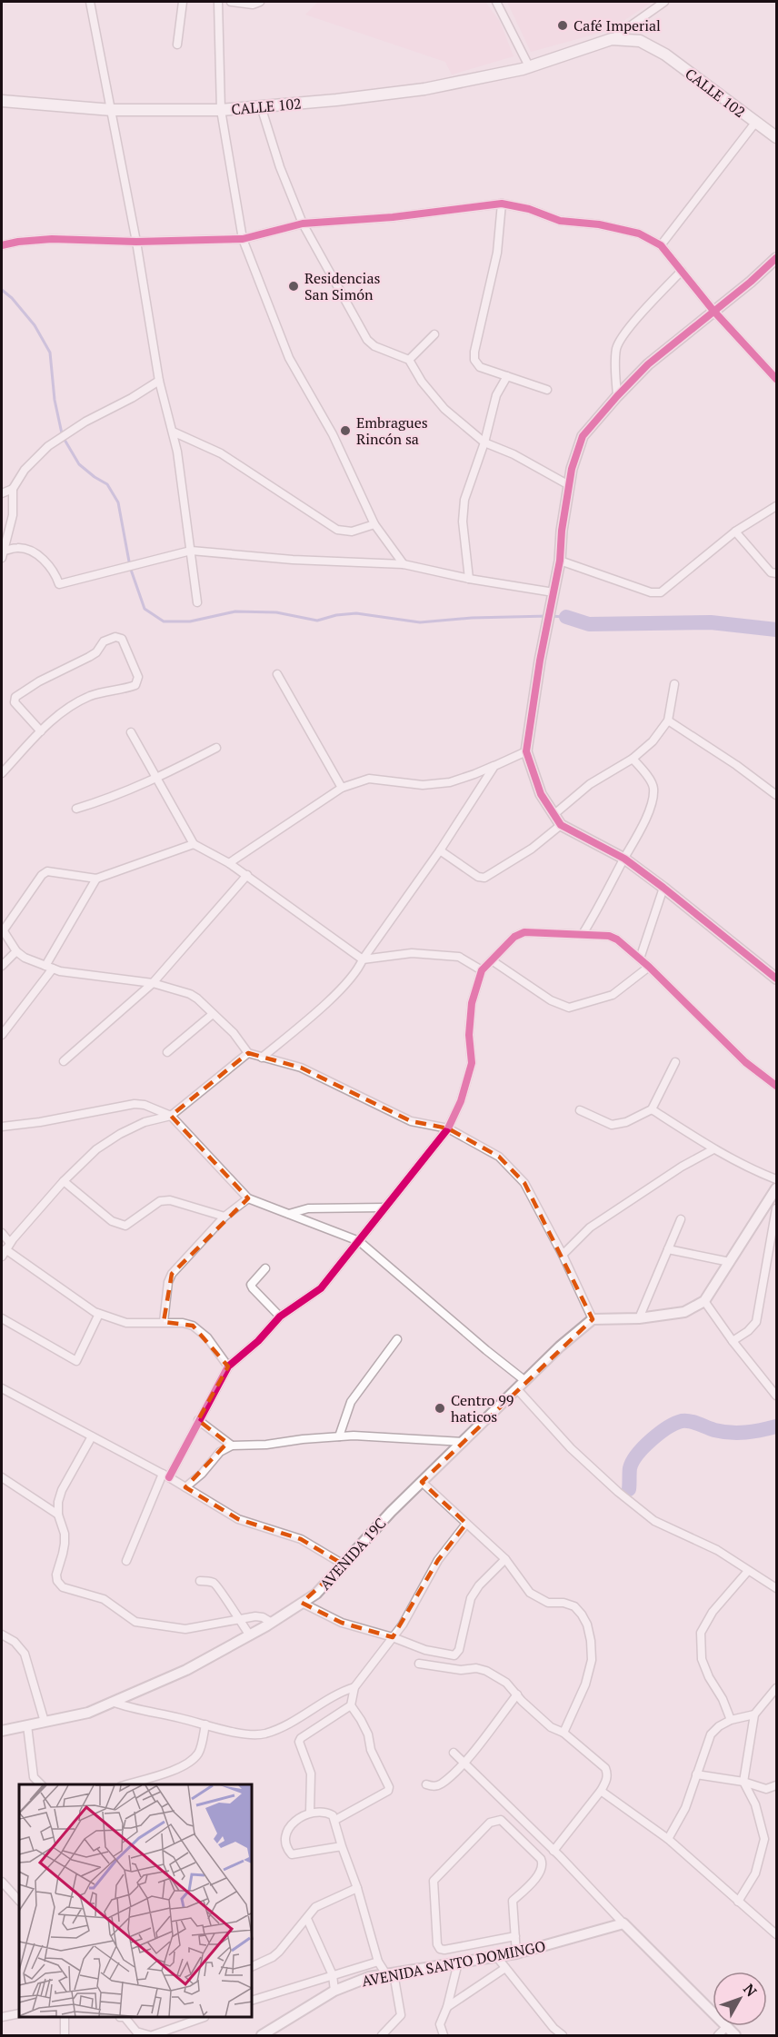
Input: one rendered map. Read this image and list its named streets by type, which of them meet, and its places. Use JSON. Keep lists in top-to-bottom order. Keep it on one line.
{"streets":{"main road":["CALLE 102"],"street":["AVENIDA 19C","AVENIDA SANTO DOMINGO"]},"places":["Café Imperial","Residencias San Simón","Embragues Rincón sa","Centro 99 haticos"],"north":"top right"}
